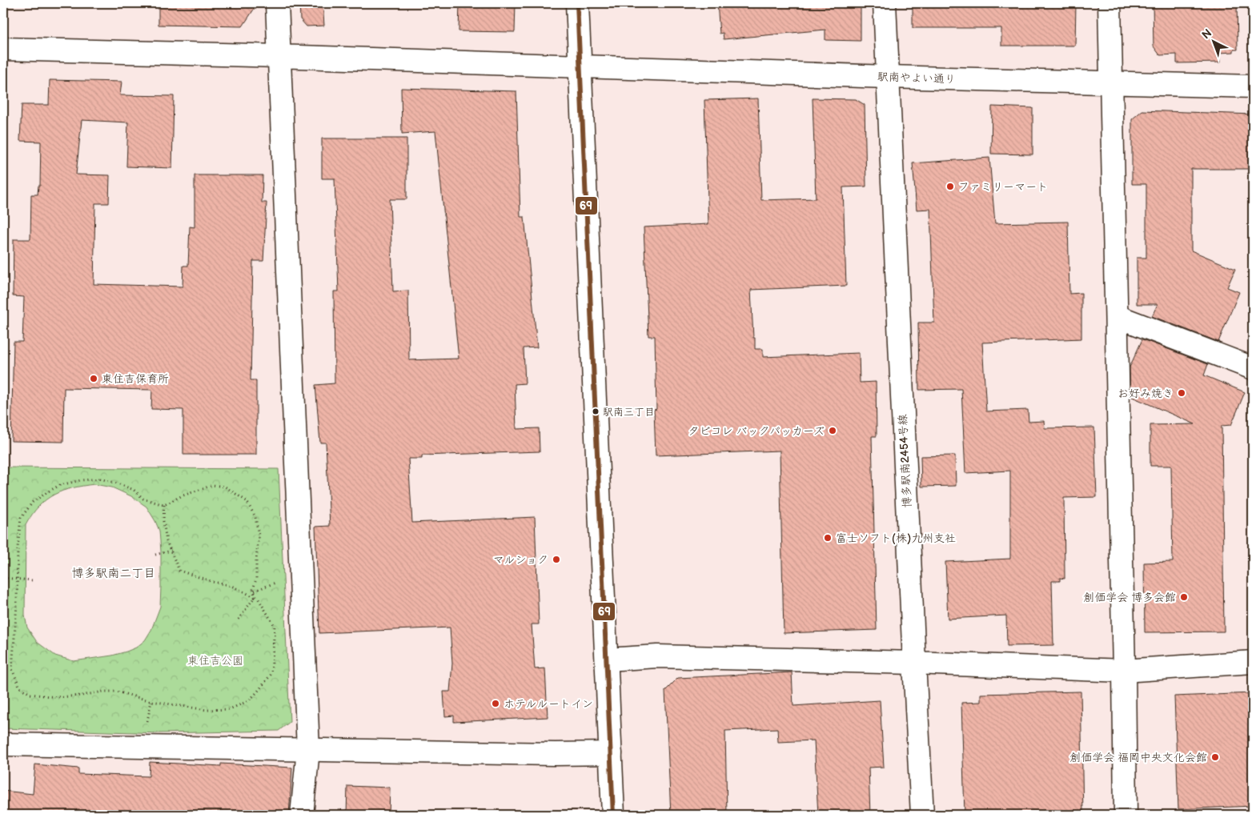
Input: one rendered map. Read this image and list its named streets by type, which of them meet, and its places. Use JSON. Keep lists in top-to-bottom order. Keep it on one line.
{"streets":{"street":["駅南やよい通り","博多駅南2454号線"]},"crossings":[["駅南やよい通り","博多駅南2454号線"]],"districts":["博多駅南二丁目"],"parks":["東住吉公園"],"places":["ファミリーマート","東住吉保育所","お好み焼き","駅南三丁目","タビコレ バックパッカーズ","富士ソフト(株)九州支社","マルショク","創価学会 博多会館","ホテルルートイン","創価学会 福岡中央文化会館"],"lines":["transit line 69"],"north":"top left"}
